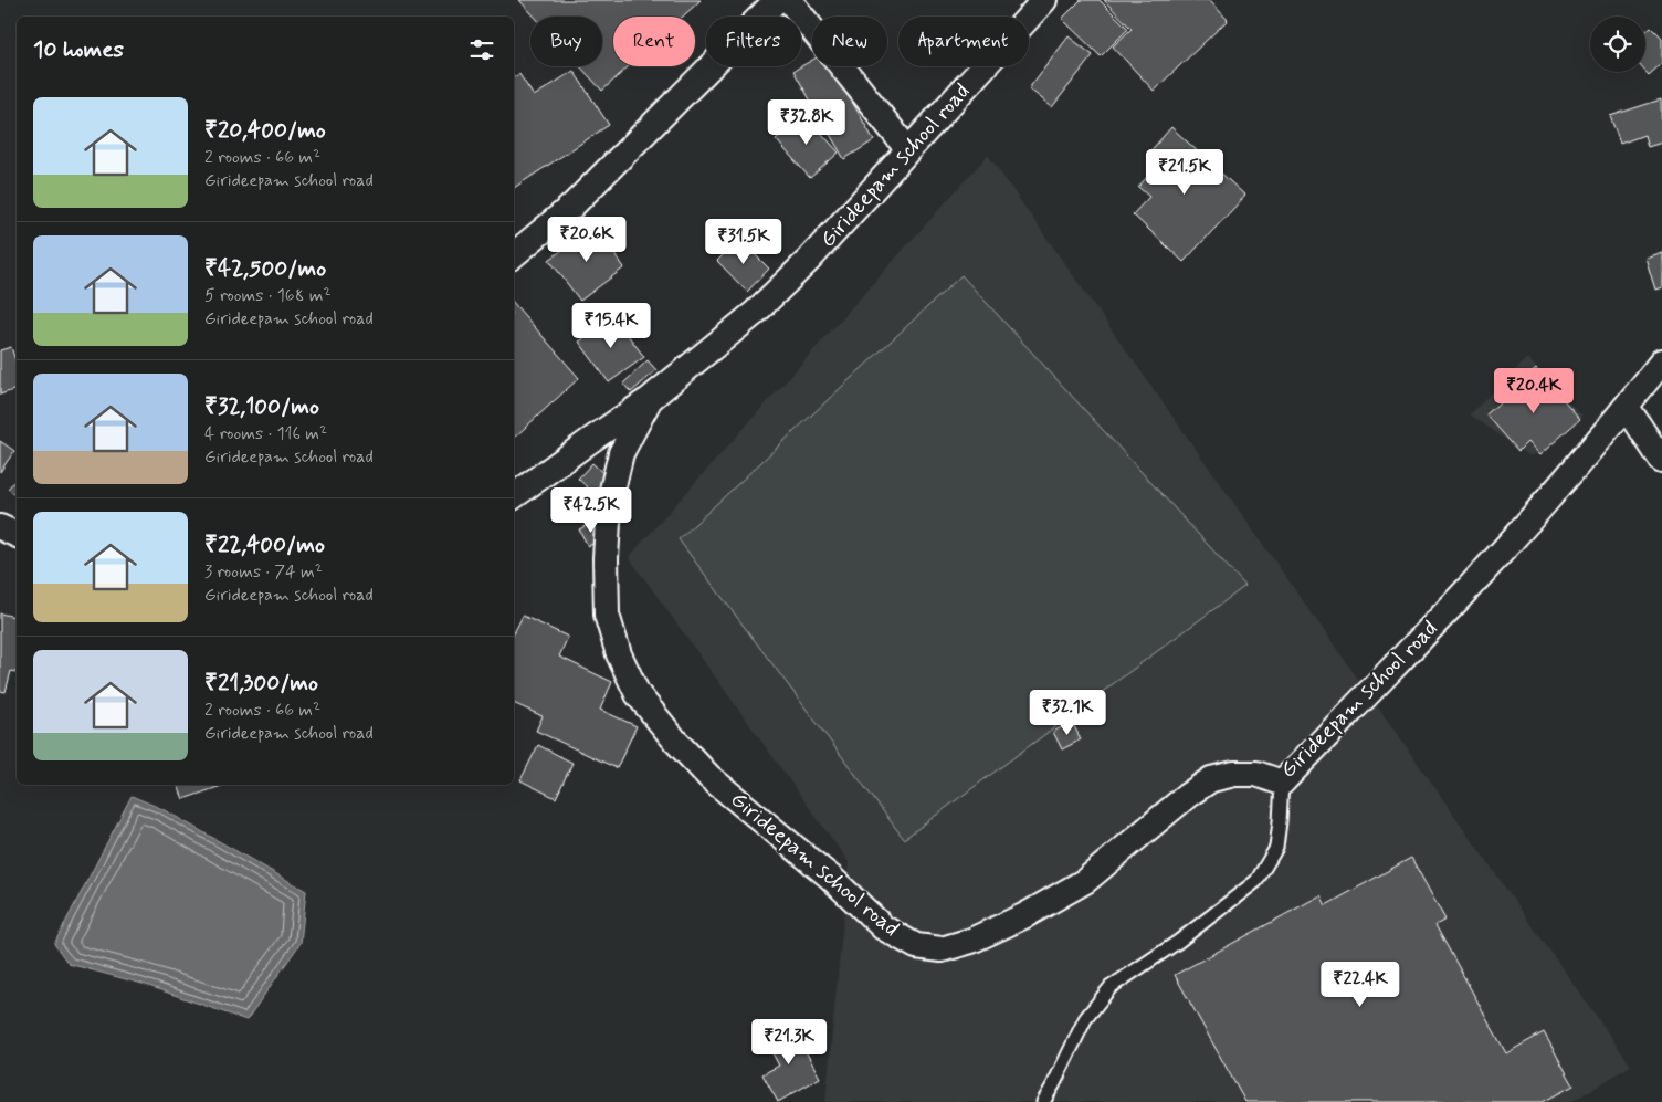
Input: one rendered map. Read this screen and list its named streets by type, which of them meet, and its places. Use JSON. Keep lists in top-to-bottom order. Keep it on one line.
{"streets":{"street":["Girideepam school road"]},"page":{"chip":["Buy","Rent","Filters","New","Apartment"],"heading":"10 homes","list":[{"name":"₹20,400/mo","note":"2 rooms · 66 m² · Girideepam school road"},{"name":"₹42,500/mo","note":"5 rooms · 168 m² · Girideepam school road"},{"name":"₹32,100/mo","note":"4 rooms · 116 m² · Girideepam school road"},{"name":"₹22,400/mo","note":"3 rooms · 74 m² · Girideepam school road"},{"name":"₹21,300/mo","note":"2 rooms · 66 m² · Girideepam school road"}],"price":["₹32.8K","₹21.5K","₹20.6K","₹31.5K","₹15.4K","₹20.4K","₹42.5K","₹32.1K","₹22.4K","₹21.3K"]}}
